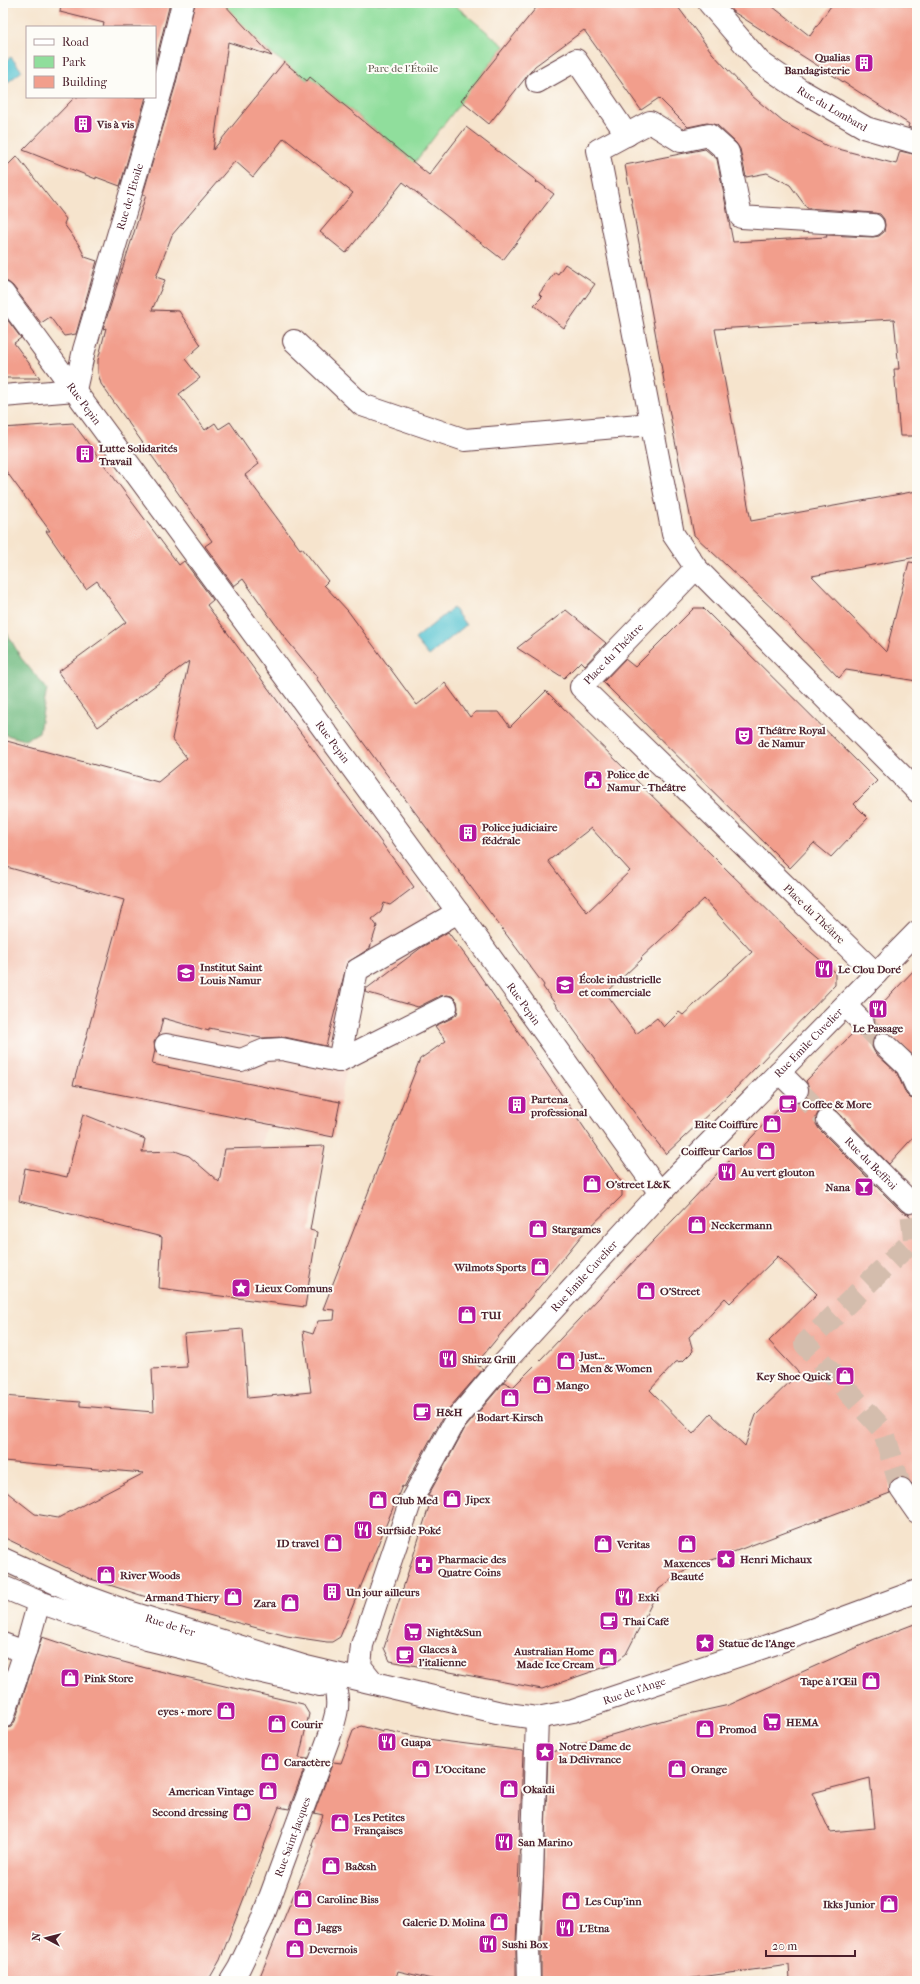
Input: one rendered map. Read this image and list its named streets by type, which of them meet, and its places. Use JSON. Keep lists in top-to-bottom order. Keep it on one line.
{"streets":{"street":["Rue du Lombard","Rue de l'Etoile","Rue Pepin","Place du Théâtre","Rue Emile Cuvelier","Rue du Beffroi","Rue de Fer","Rue de l'Ange","Rue Saint-Jacques"]},"crossings":[["Rue de l'Etoile","Rue Pepin"],["Rue Pepin","Rue Emile Cuvelier"],["Place du Théâtre","Rue Emile Cuvelier"],["Rue Emile Cuvelier","Rue de Fer"],["Rue Emile Cuvelier","Rue de l'Ange"],["Rue Emile Cuvelier","Rue Saint-Jacques"],["Rue de Fer","Rue de l'Ange"],["Rue de Fer","Rue Saint-Jacques"],["Rue de l'Ange","Rue Saint-Jacques"]],"parks":["Parc de l'Étoile"],"places":{"building":["Qualias Bandagisterie","Vis à vis","Lutte Solidarités Travail","Police judiciaire fédérale","Partena professional","Un jour ailleurs"],"theatre":["Théâtre Royal de Namur"],"public building":["Police de Namur - Théâtre"],"restaurant":["Le Clou Doré","Le Passage","Au vert glouton","Shiraz Grill","Surfside Poké","Exki","Guapa","San Marino","L'Etna","Sushi Box"],"school or university":["Institut Saint Louis Namur","École industrielle et commerciale"],"cafe":["Coffee & More","H&H","Thai Café","Glaces à l'italienne"],"shop":["Elite Coiffure","Coiffeur Carlos","O'street L&K","Neckermann","Stargames","Wilmots Sports","O'Street","TUI","Just... Men & Women","Key Shoe Quick","Mango","Bodart-Kirsch","Jipex","Club Med","ID travel","Veritas","Maxences Beauté","River Woods","Armand Thiery","Zara","Australian Home Made Ice Cream","Pink Store","Tape à l'Œil","eyes + more","Courir","Promod","Caractère","L'Occitane","Orange","Okaïdi","American Vintage","Second dressing","Les Petites Françaises","Ba&sh","Caroline Biss","Les Cup'inn","Ikks Junior","Galerie D. Molina","Jaggs","Devernois"],"bar":["Nana"],"place":["Lieux Communs","Henri Michaux","Statue de l'Ange","Notre Dame de la Délivrance"],"pharmacy":["Pharmacie des Quatre Coins"],"supermarket":["Night&Sun","HEMA"]},"legend":["Road","Park","Building"],"scale_bar":"20 m","north":"left"}
